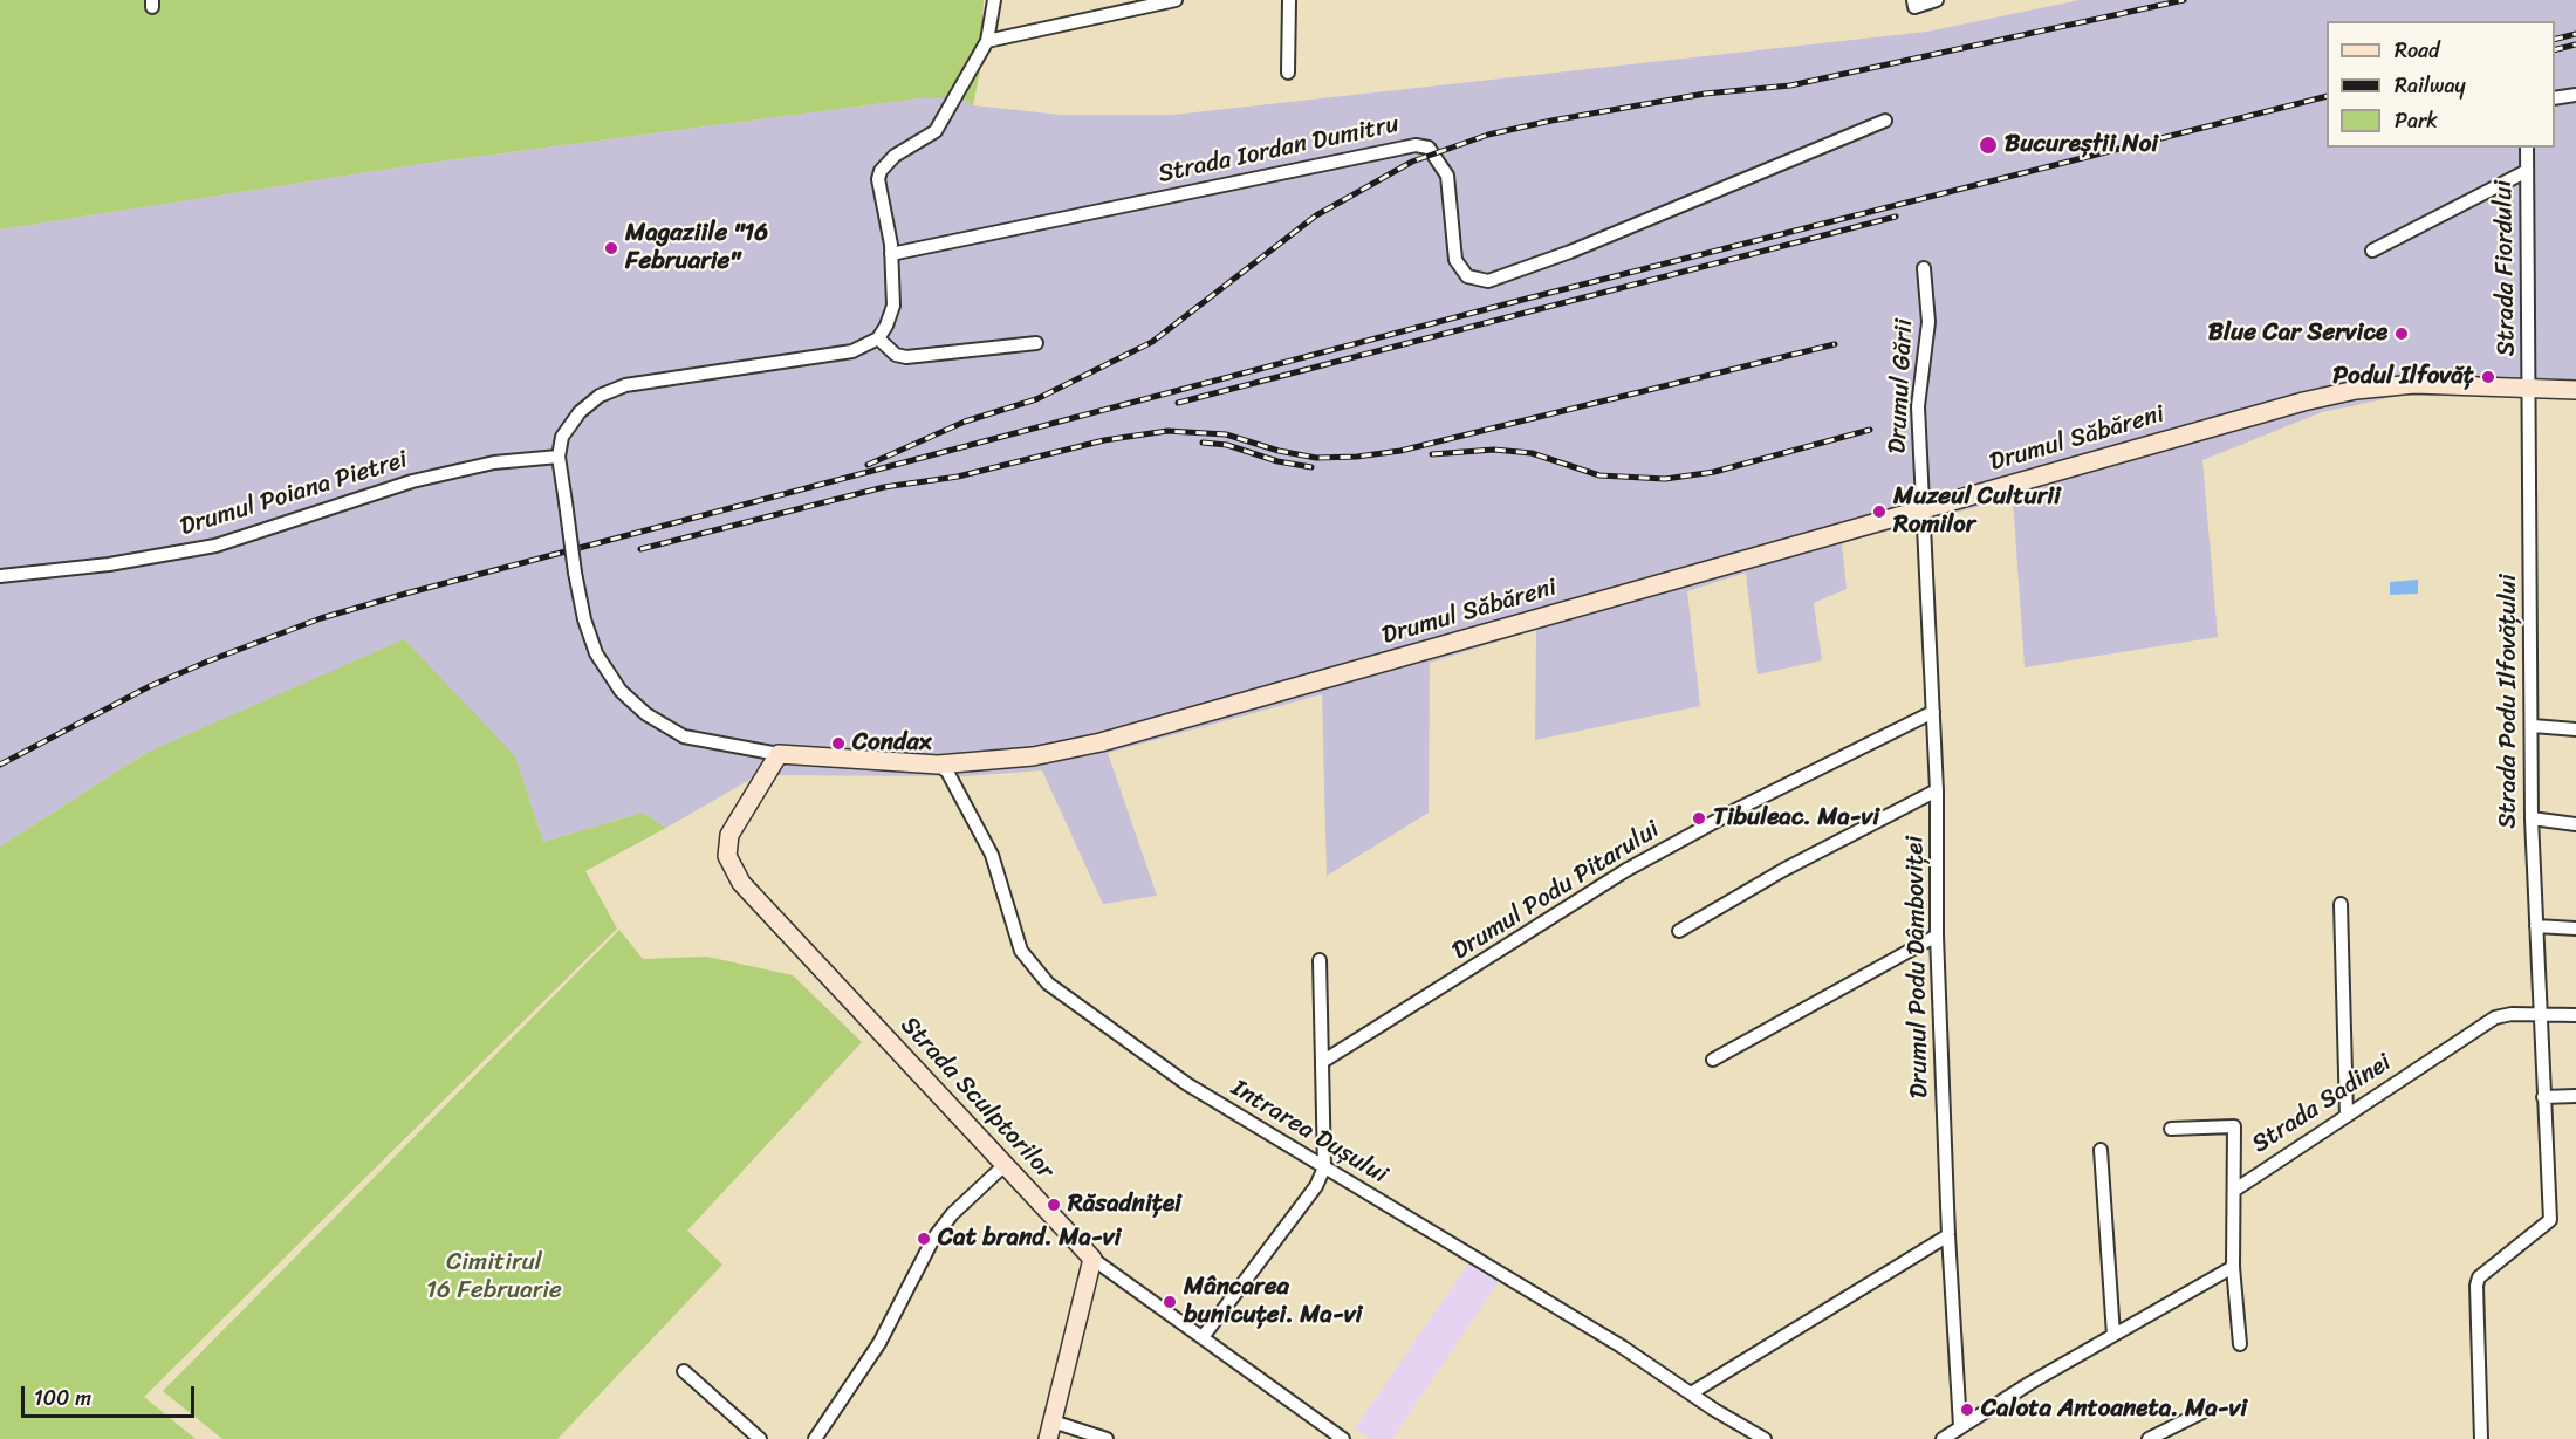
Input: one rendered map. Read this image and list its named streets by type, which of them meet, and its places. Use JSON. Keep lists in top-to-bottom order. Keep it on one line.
{"streets":{"main road":["Drumul Săbăreni","Strada Sculptorilor"],"street":["Strada Iordan Dumitru","Strada Fiordului","Drumul Gării","Drumul Poiana Pietrei","Strada Podu Ilfovățului","Drumul Podu Pitarului","Drumul Podu Dâmboviței","Strada Sadinei","Intrarea Dușului"]},"crossings":[["Strada Fiordului","Drumul Săbăreni"],["Strada Fiordului","Strada Podu Ilfovățului"],["Drumul Gării","Drumul Săbăreni"],["Drumul Gării","Drumul Podu Dâmboviței"],["Drumul Săbăreni","Drumul Poiana Pietrei"],["Drumul Săbăreni","Strada Podu Ilfovățului"],["Drumul Săbăreni","Drumul Podu Dâmboviței"],["Drumul Săbăreni","Strada Sculptorilor"],["Drumul Săbăreni","Intrarea Dușului"],["Strada Podu Ilfovățului","Strada Sadinei"],["Drumul Podu Pitarului","Drumul Podu Dâmboviței"]],"parks":["Cimitirul 16 Februarie"],"places":["Bucureștii Noi","Magaziile \"16 Februarie\"","Blue Car Service","Podul Ilfovăț","Muzeul Culturii Romilor","Condax","Tibuleac. Ma-vi","Răsadniței","Cat brand. Ma-vi","Mâncarea bunicuței. Ma-vi","Calota Antoaneta. Ma-vi"],"legend":["Road","Railway","Park"],"scale_bar":"100 m"}
